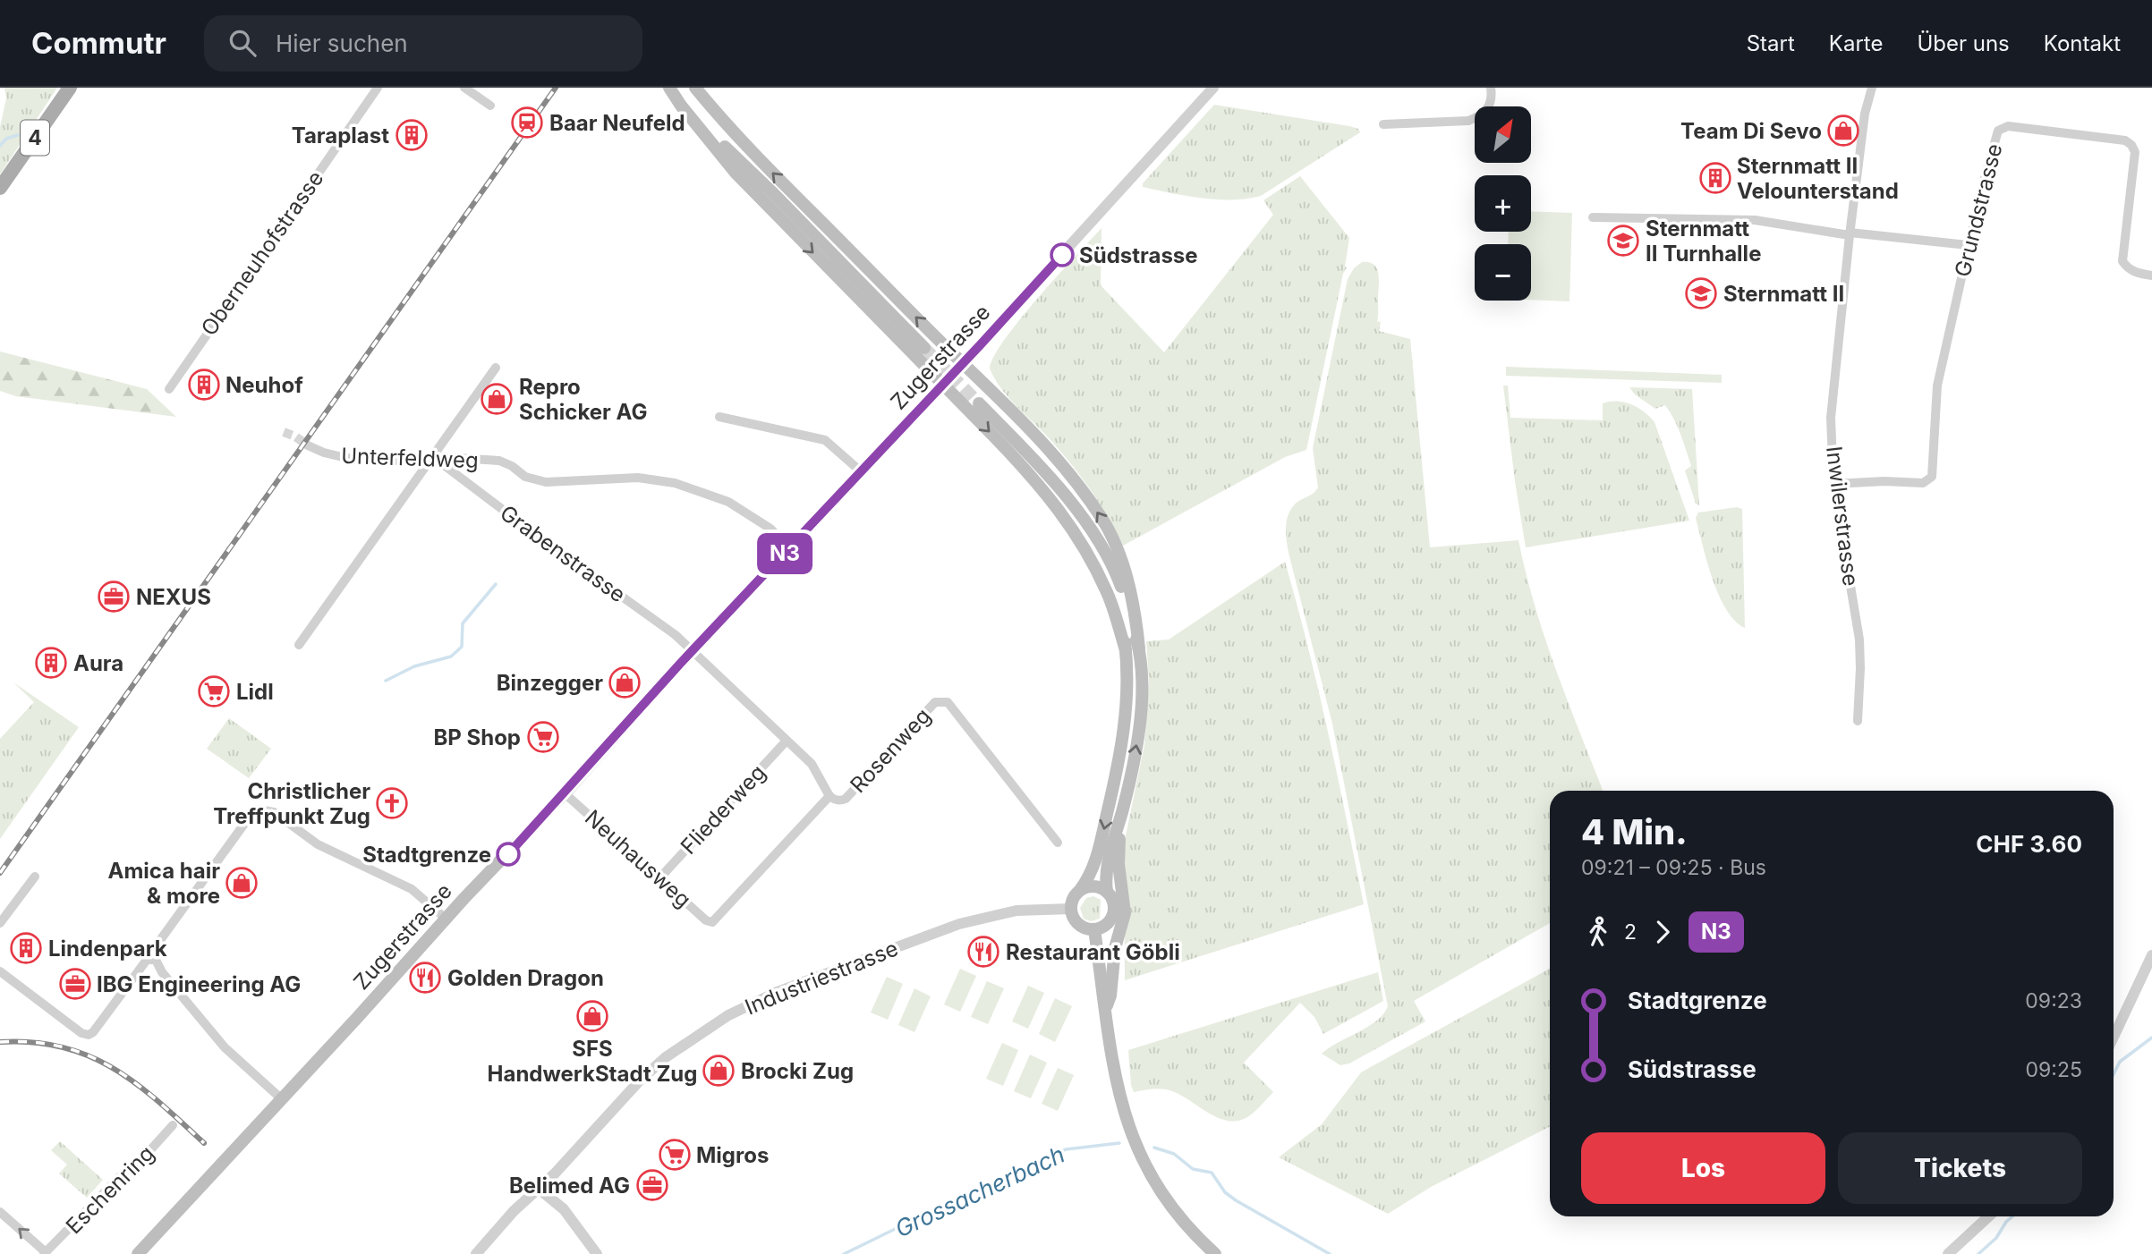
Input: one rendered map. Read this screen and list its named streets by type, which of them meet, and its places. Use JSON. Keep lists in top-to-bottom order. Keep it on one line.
{"streets":{"main road":["4","Zugerstrasse"],"street":["Grundstrasse","Oberneuhofstrasse","Unterfeldweg","Inwilerstrasse","Grabenstrasse","Rosenweg","Fliederweg","Neuhausweg","Industriestrasse","Eschenring"]},"crossings":[["Grundstrasse","Inwilerstrasse"],["Zugerstrasse","Unterfeldweg"],["Zugerstrasse","Grabenstrasse"],["Zugerstrasse","Neuhausweg"],["Unterfeldweg","Grabenstrasse"],["Rosenweg","Neuhausweg"],["Fliederweg","Neuhausweg"]],"water":["Grossacherbach"],"places":{"station":["Baar Neufeld"],"shop":["Team Di Sevo","Repro Schicker AG","Binzegger","Amica hair & more","SFS HandwerkStadt Zug","Brocki Zug"],"building":["Taraplast","Sternmatt II Velounterstand","Neuhof","Aura","Lindenpark"],"school or university":["Sternmatt II Turnhalle","Sternmatt II"],"other":["Südstrasse","Stadtgrenze"],"office":["NEXUS","IBG Engineering AG","Belimed AG"],"supermarket":["Lidl","BP Shop","Migros"],"church":["Christlicher Treffpunkt Zug"],"restaurant":["Restaurant Göbli","Golden Dragon"]},"lines":["bus line N3"],"north":"top right","page":{"header":"Commutr","search":"Hier suchen","nav":["Start","Karte","Über uns","Kontakt"],"on_map":"N3","map_buttons":["+","−"],"heading":["4 Min.","09:21 – 09:25 · Bus","CHF 3.60"],"legs":["2","N3"],"list":[{"name":"Stadtgrenze","value":"09:23"},{"name":"Südstrasse","value":"09:25"}],"buttons":["Los","Tickets"]}}
